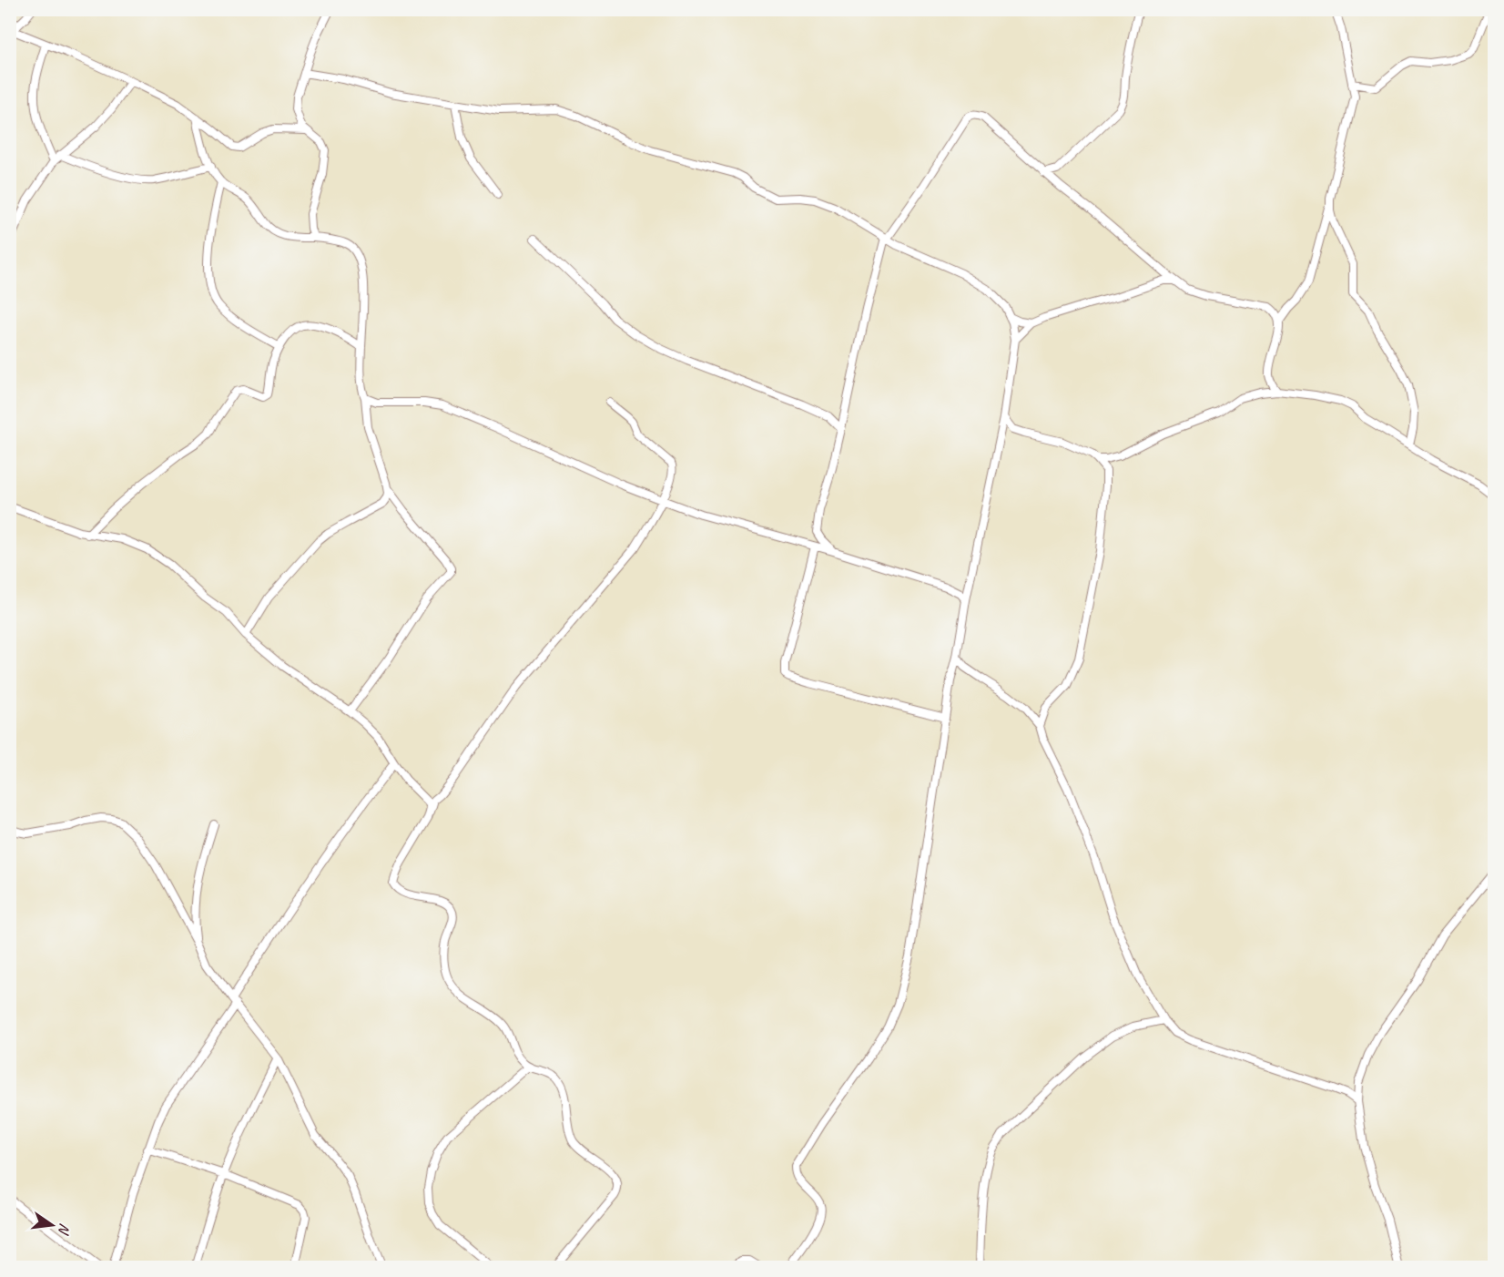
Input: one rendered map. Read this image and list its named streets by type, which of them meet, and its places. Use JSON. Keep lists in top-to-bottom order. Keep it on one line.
{"north":"right"}
